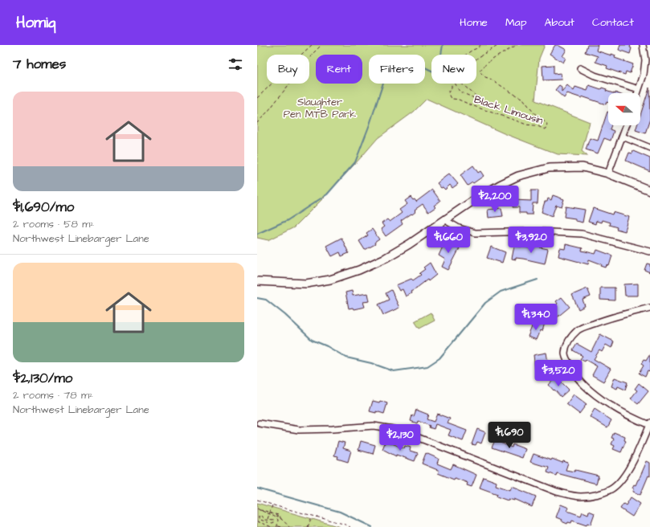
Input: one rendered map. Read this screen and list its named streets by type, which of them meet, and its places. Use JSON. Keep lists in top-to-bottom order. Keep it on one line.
{"streets":{"path":["Black Limousin"]},"parks":["Slaughter Pen MTB Park"],"north":"left","page":{"header":"Homiq","nav":["Home","Map","About","Contact"],"heading":"7 homes","chip":["Buy","Rent","Filters","New"],"list":[{"name":"$1,690/mo","note":"2 rooms · 58 m² · Northwest Linebarger Lane"},{"name":"$2,130/mo","note":"2 rooms · 78 m² · Northwest Linebarger Lane"}],"price":["$2,200","$1,660","$3,920","$1,340","$3,520","$1,690","$2,130"]}}
